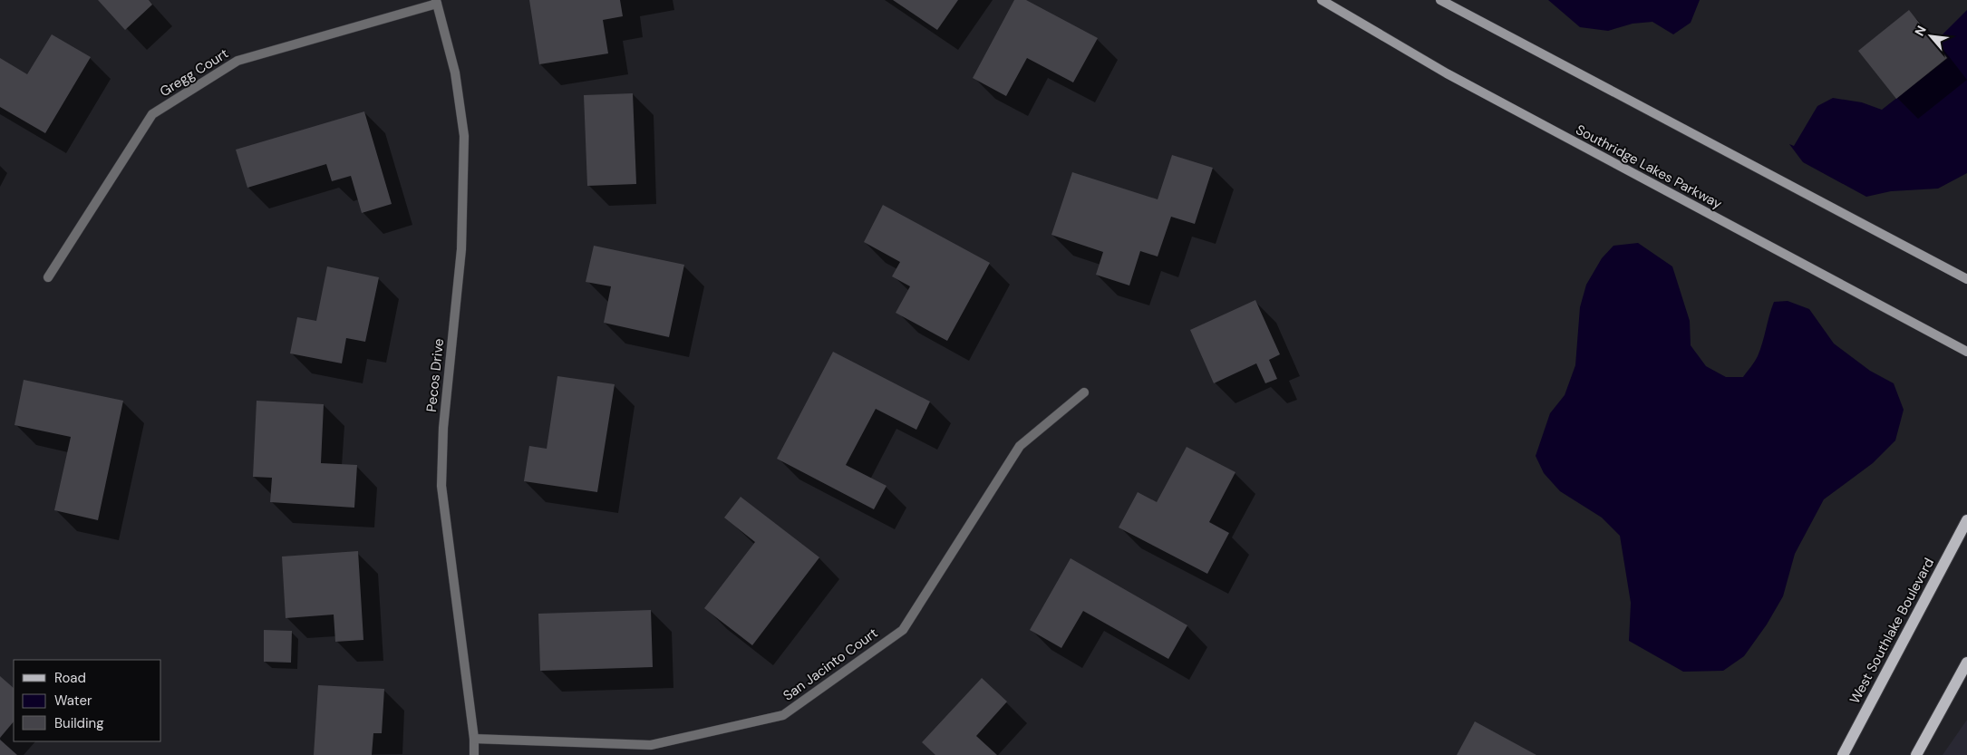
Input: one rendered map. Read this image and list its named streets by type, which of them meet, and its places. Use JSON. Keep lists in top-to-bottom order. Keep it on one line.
{"streets":{"main road":["West Southlake Boulevard"],"street":["Gregg Court","Southridge Lakes Parkway","Pecos Drive","San Jacinto Court"]},"crossings":[["Gregg Court","Pecos Drive"],["Pecos Drive","San Jacinto Court"]],"legend":["Road","Water","Building"],"north":"top left"}
